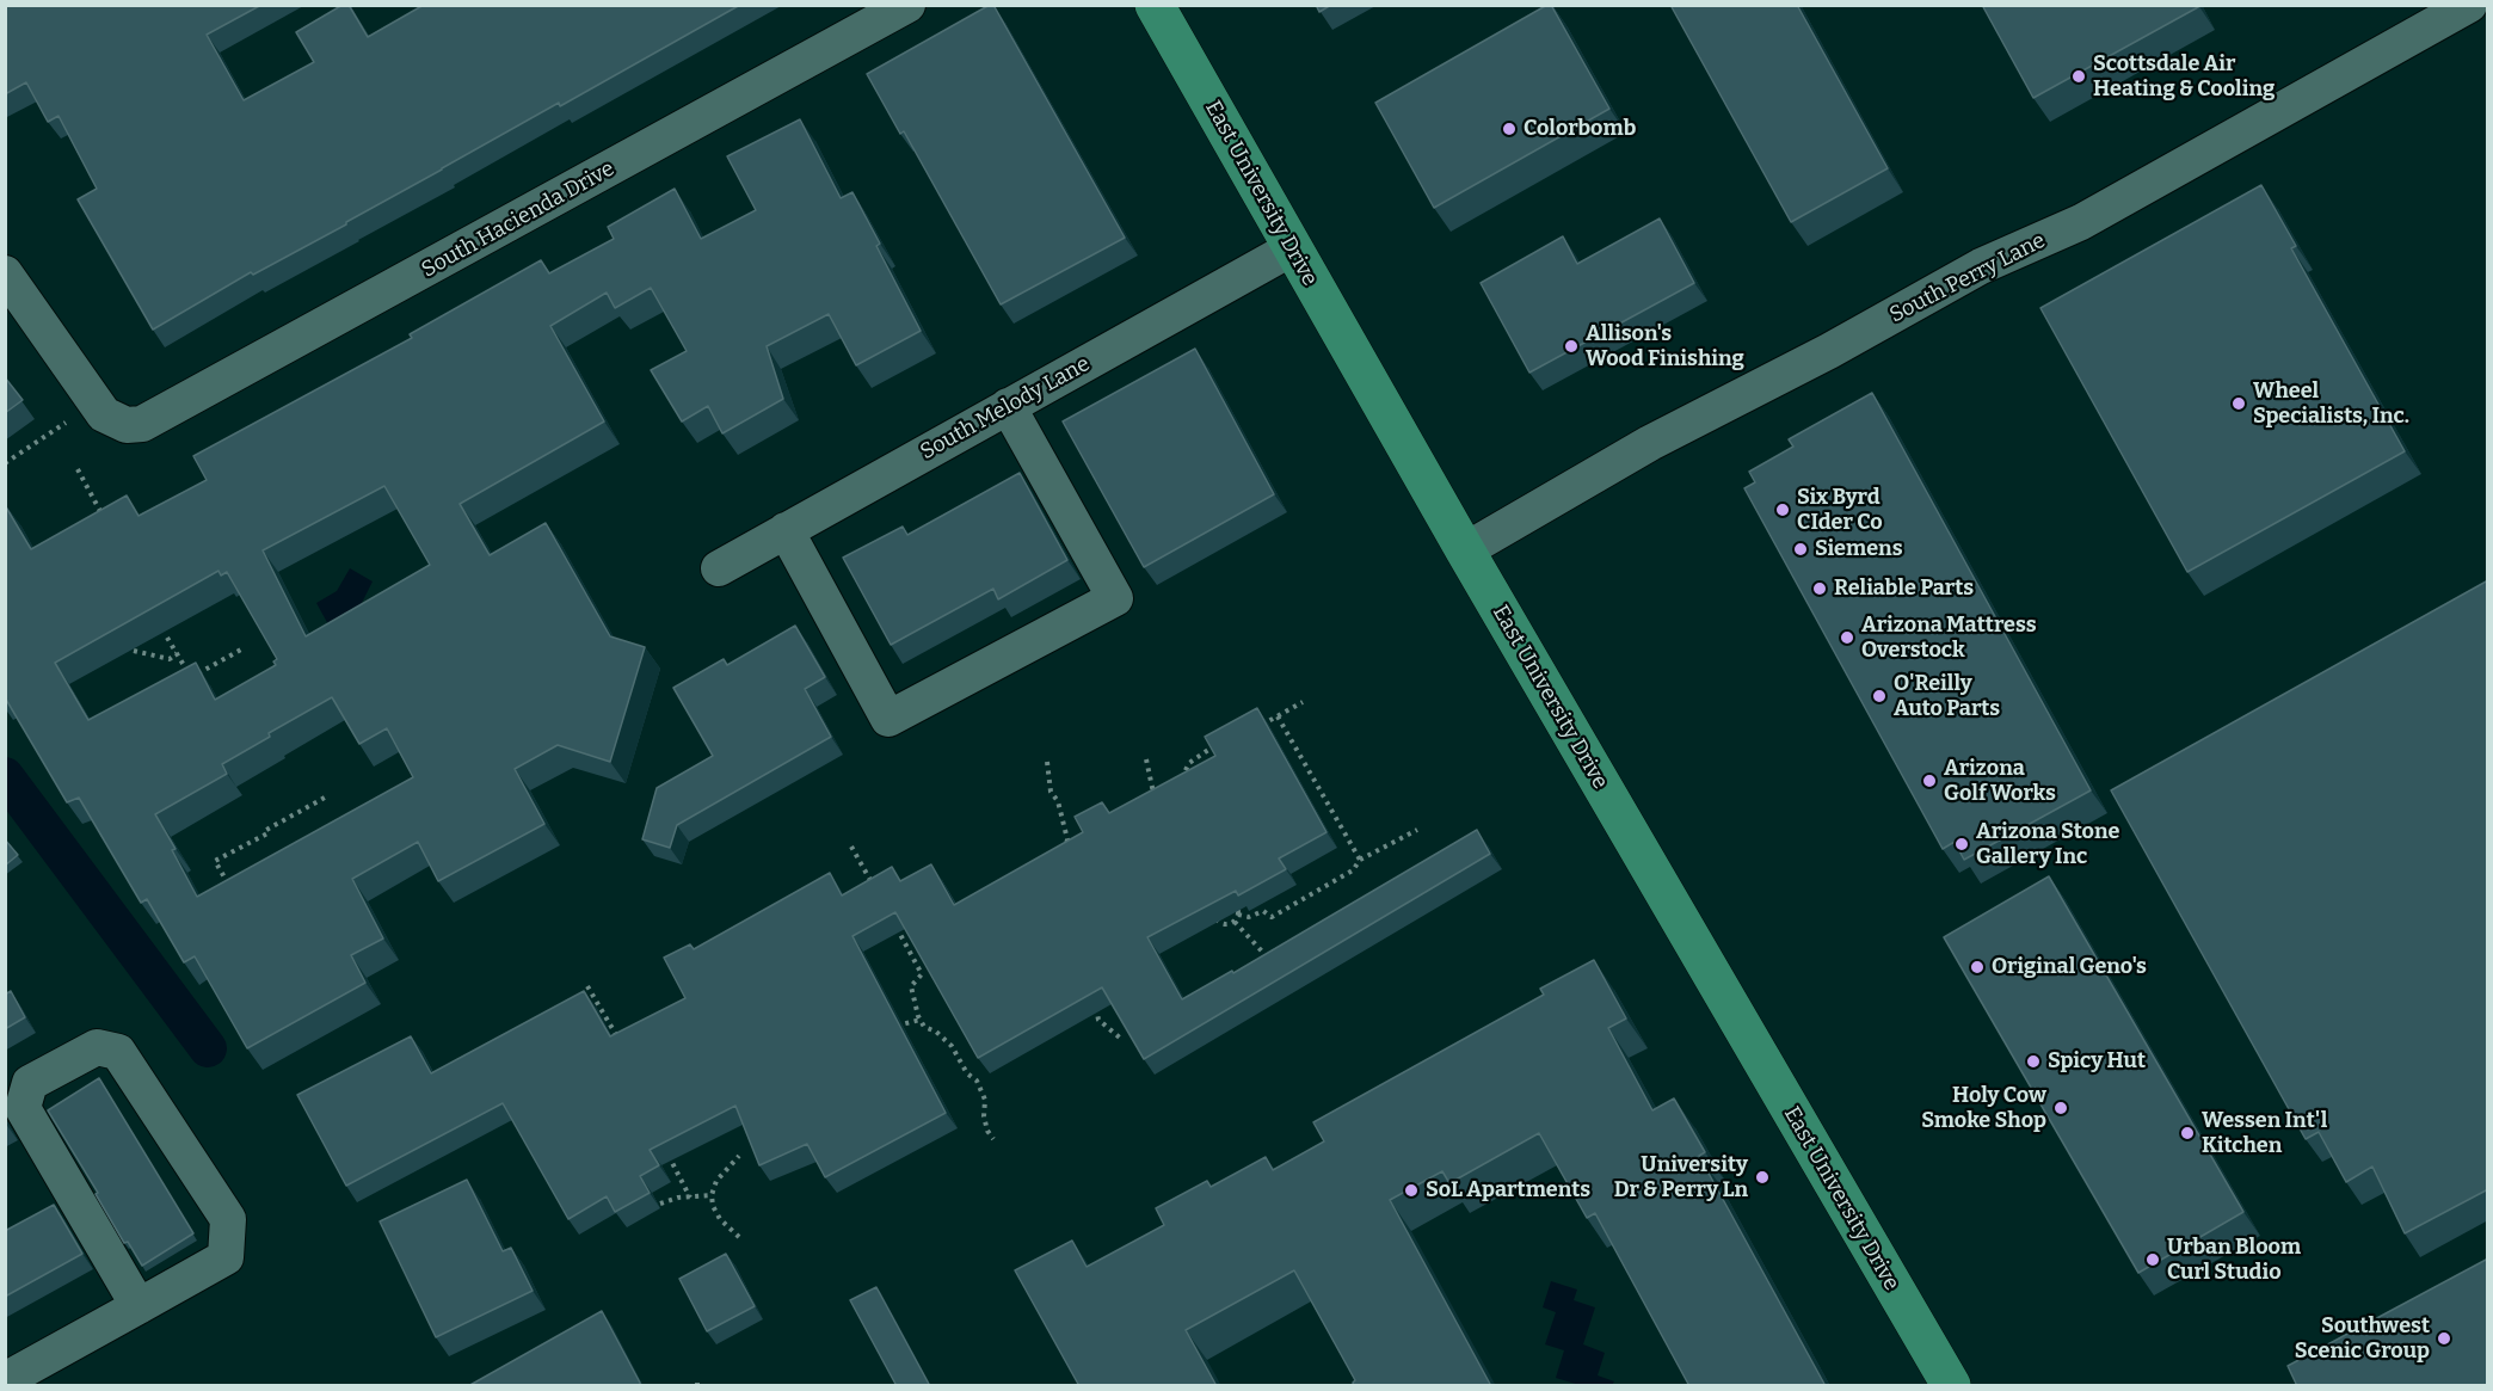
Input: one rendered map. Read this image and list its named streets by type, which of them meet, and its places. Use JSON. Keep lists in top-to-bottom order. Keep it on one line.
{"streets":{"main road":["East University Drive"],"street":["South Hacienda Drive","South Perry Lane","South Melody Lane"]},"crossings":[["East University Drive","South Perry Lane"],["East University Drive","South Melody Lane"]],"places":["Scottsdale Air Heating & Cooling","Colorbomb","Allison's Wood Finishing","Wheel Specialists, Inc.","Six Byrd CIder Co","Siemens","Reliable Parts","Arizona Mattress Overstock","O'Reilly Auto Parts","Arizona Golf Works","Arizona Stone Gallery Inc","Original Geno's","Spicy Hut","Holy Cow Smoke Shop","Wessen Int'l Kitchen","University Dr & Perry Ln","SoL Apartments","Urban Bloom Curl Studio","Southwest Scenic Group"]}
